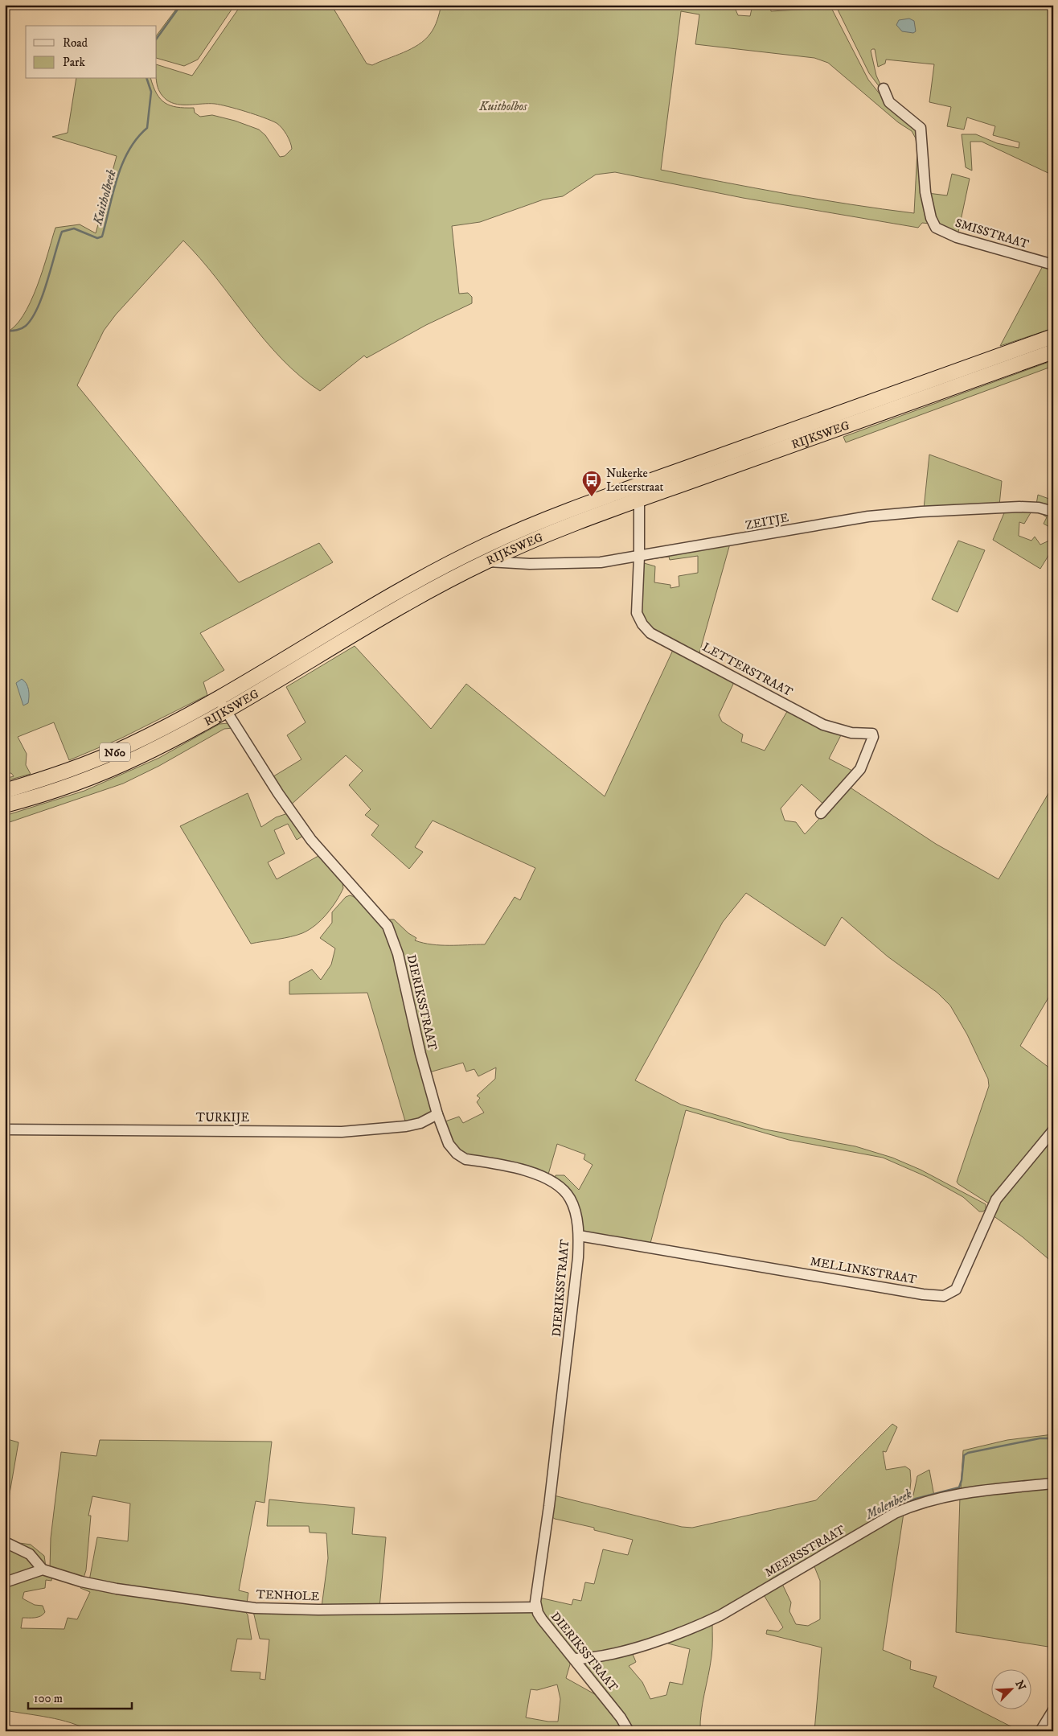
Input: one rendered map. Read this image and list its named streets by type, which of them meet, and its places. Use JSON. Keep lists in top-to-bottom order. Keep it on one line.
{"streets":{"highway":["RIJKSWEG","N60"],"street":["SMISSTRAAT","ZEITJE","LETTERSTRAAT","DIERIKSSTRAAT","TURKIJE","MELLINKSTRAAT","MEERSSTRAAT","TENHOLE"]},"crossings":[["RIJKSWEG","ZEITJE"],["RIJKSWEG","LETTERSTRAAT"],["RIJKSWEG","DIERIKSSTRAAT"],["ZEITJE","LETTERSTRAAT"],["DIERIKSSTRAAT","TURKIJE"],["DIERIKSSTRAAT","MELLINKSTRAAT"],["DIERIKSSTRAAT","MEERSSTRAAT"],["DIERIKSSTRAAT","TENHOLE"]],"water":["Kuitholbeek","Molenbeek"],"parks":["Kuitholbos"],"places":{"bus stop":["Nukerke Letterstraat"]},"legend":["Road","Park"],"scale_bar":"100 m","north":"top right"}
